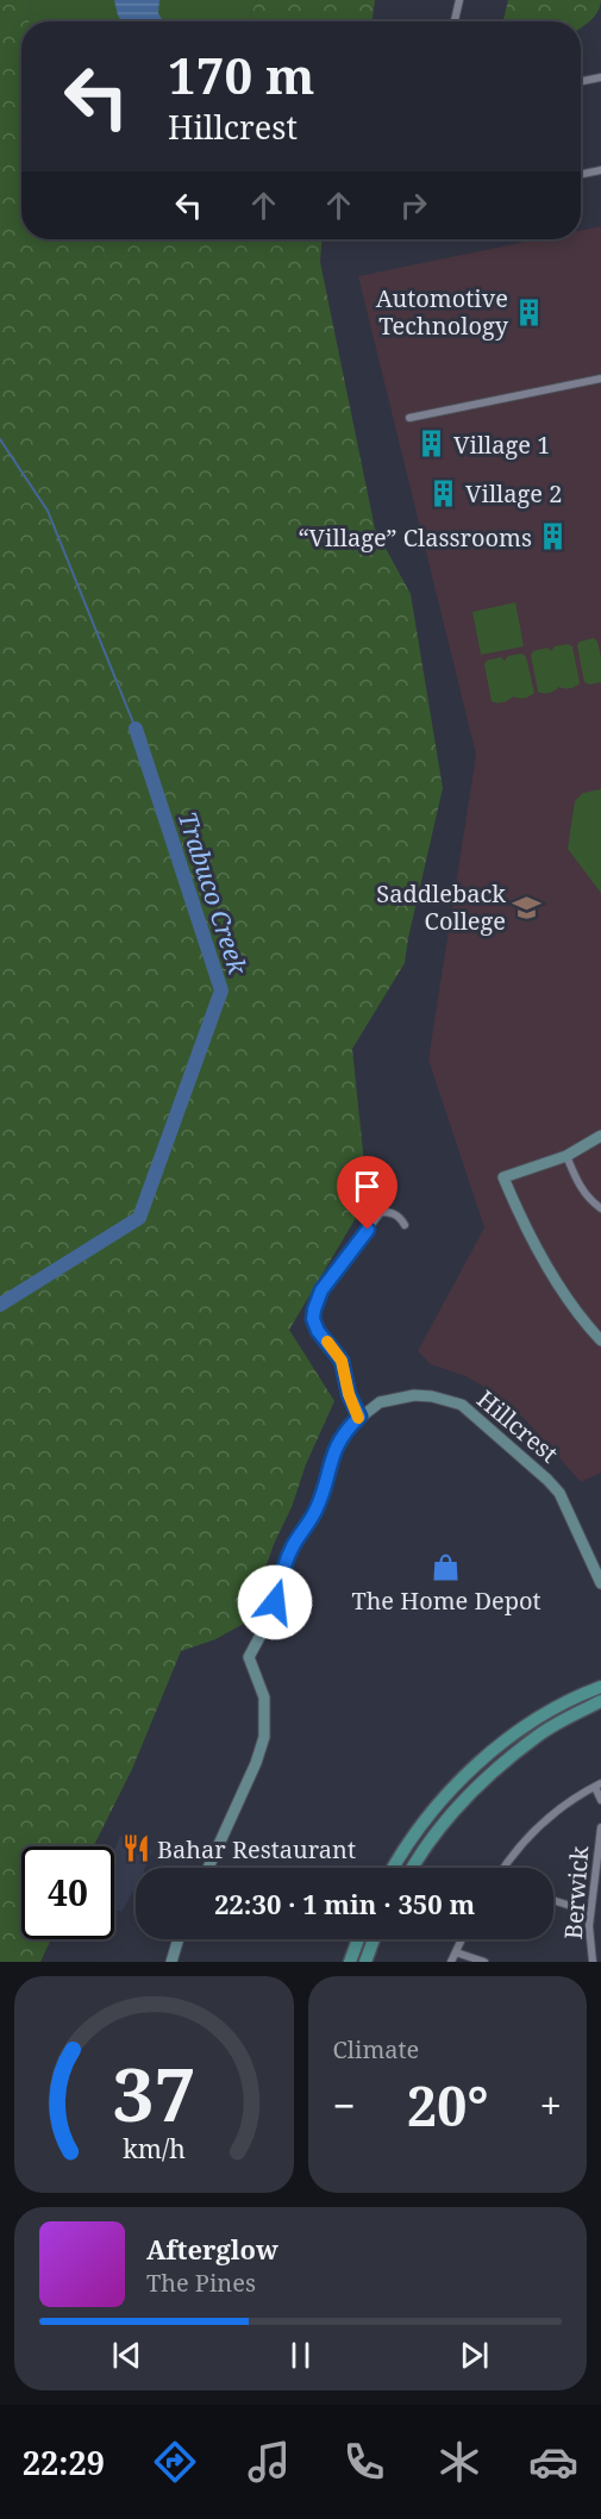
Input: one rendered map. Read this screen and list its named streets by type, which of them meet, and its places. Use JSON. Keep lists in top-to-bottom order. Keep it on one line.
{"streets":{"street":["Hillcrest","Berwick"]},"water":["Trabuco Creek"],"places":{"building":["Automotive Technology","Village 1","Village 2","“Village” Classrooms"],"school or university":["Saddleback College"],"shop":["The Home Depot"],"restaurant":["Bahar Restaurant"]},"page":{"turn":["170 m","Hillcrest"],"limit":"40","trip":"22:30 · 1 min · 350 m","tile":"Climate","heat":["−","20°","+"],"song":["Afterglow","The Pines"],"tabs":"22:29","gauge":["37","km/h"]}}
